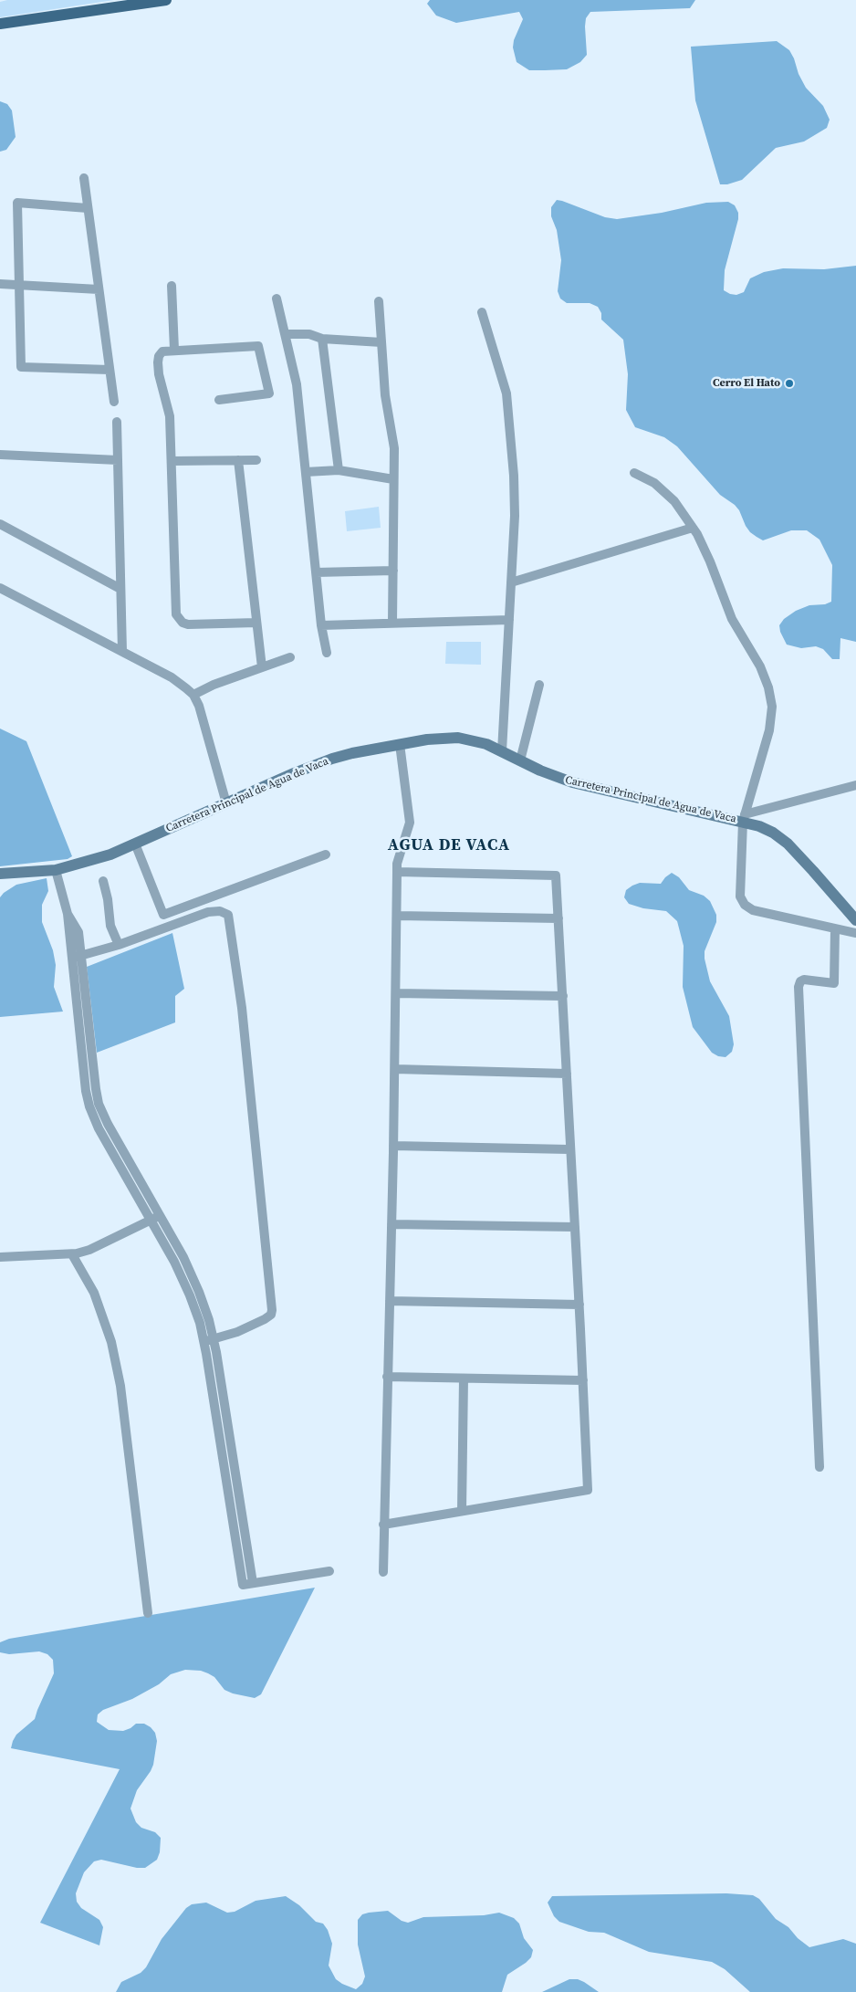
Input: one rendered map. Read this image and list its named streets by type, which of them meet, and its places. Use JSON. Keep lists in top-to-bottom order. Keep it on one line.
{"streets":{"street":["Carretera Principal de Agua de Vaca"]},"districts":["AGUA DE VACA"],"places":["Cerro El Hato"]}
